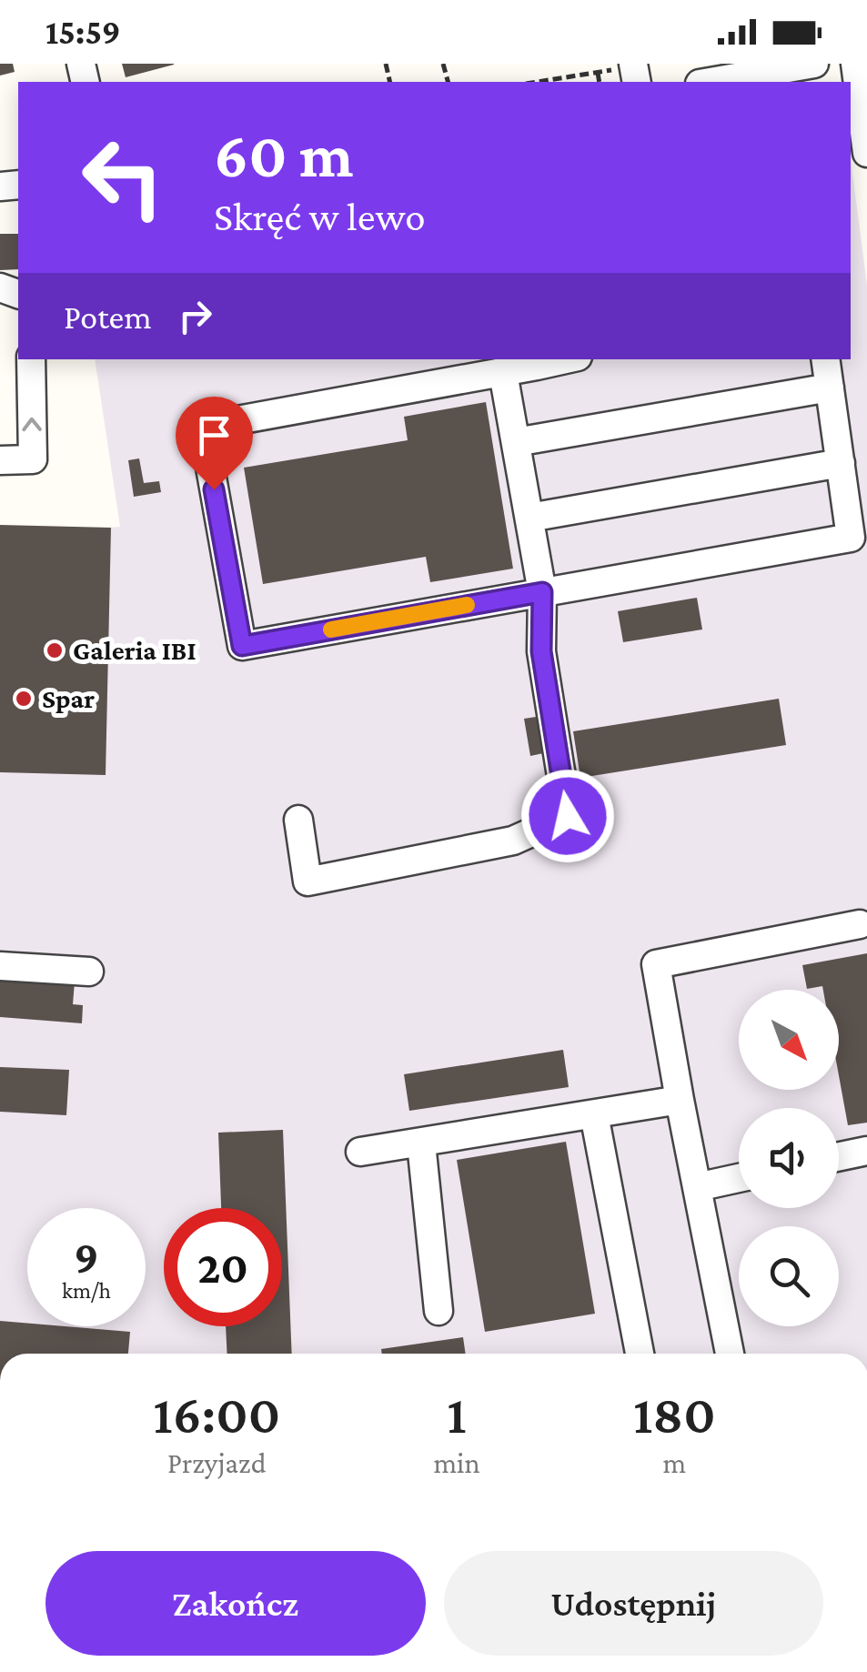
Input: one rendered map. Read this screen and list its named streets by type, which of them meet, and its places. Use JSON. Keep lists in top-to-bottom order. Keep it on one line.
{"places":["Galeria IBI","Spar"],"north":"bottom right","page":{"status":"15:59","turn":["60 m","Skręć w lewo"],"then":"Potem","speed":"9 km/h","limit":"20","eta":["16:00","Przyjazd","1","min","180","m"],"buttons":["Zakończ","Udostępnij"]}}
